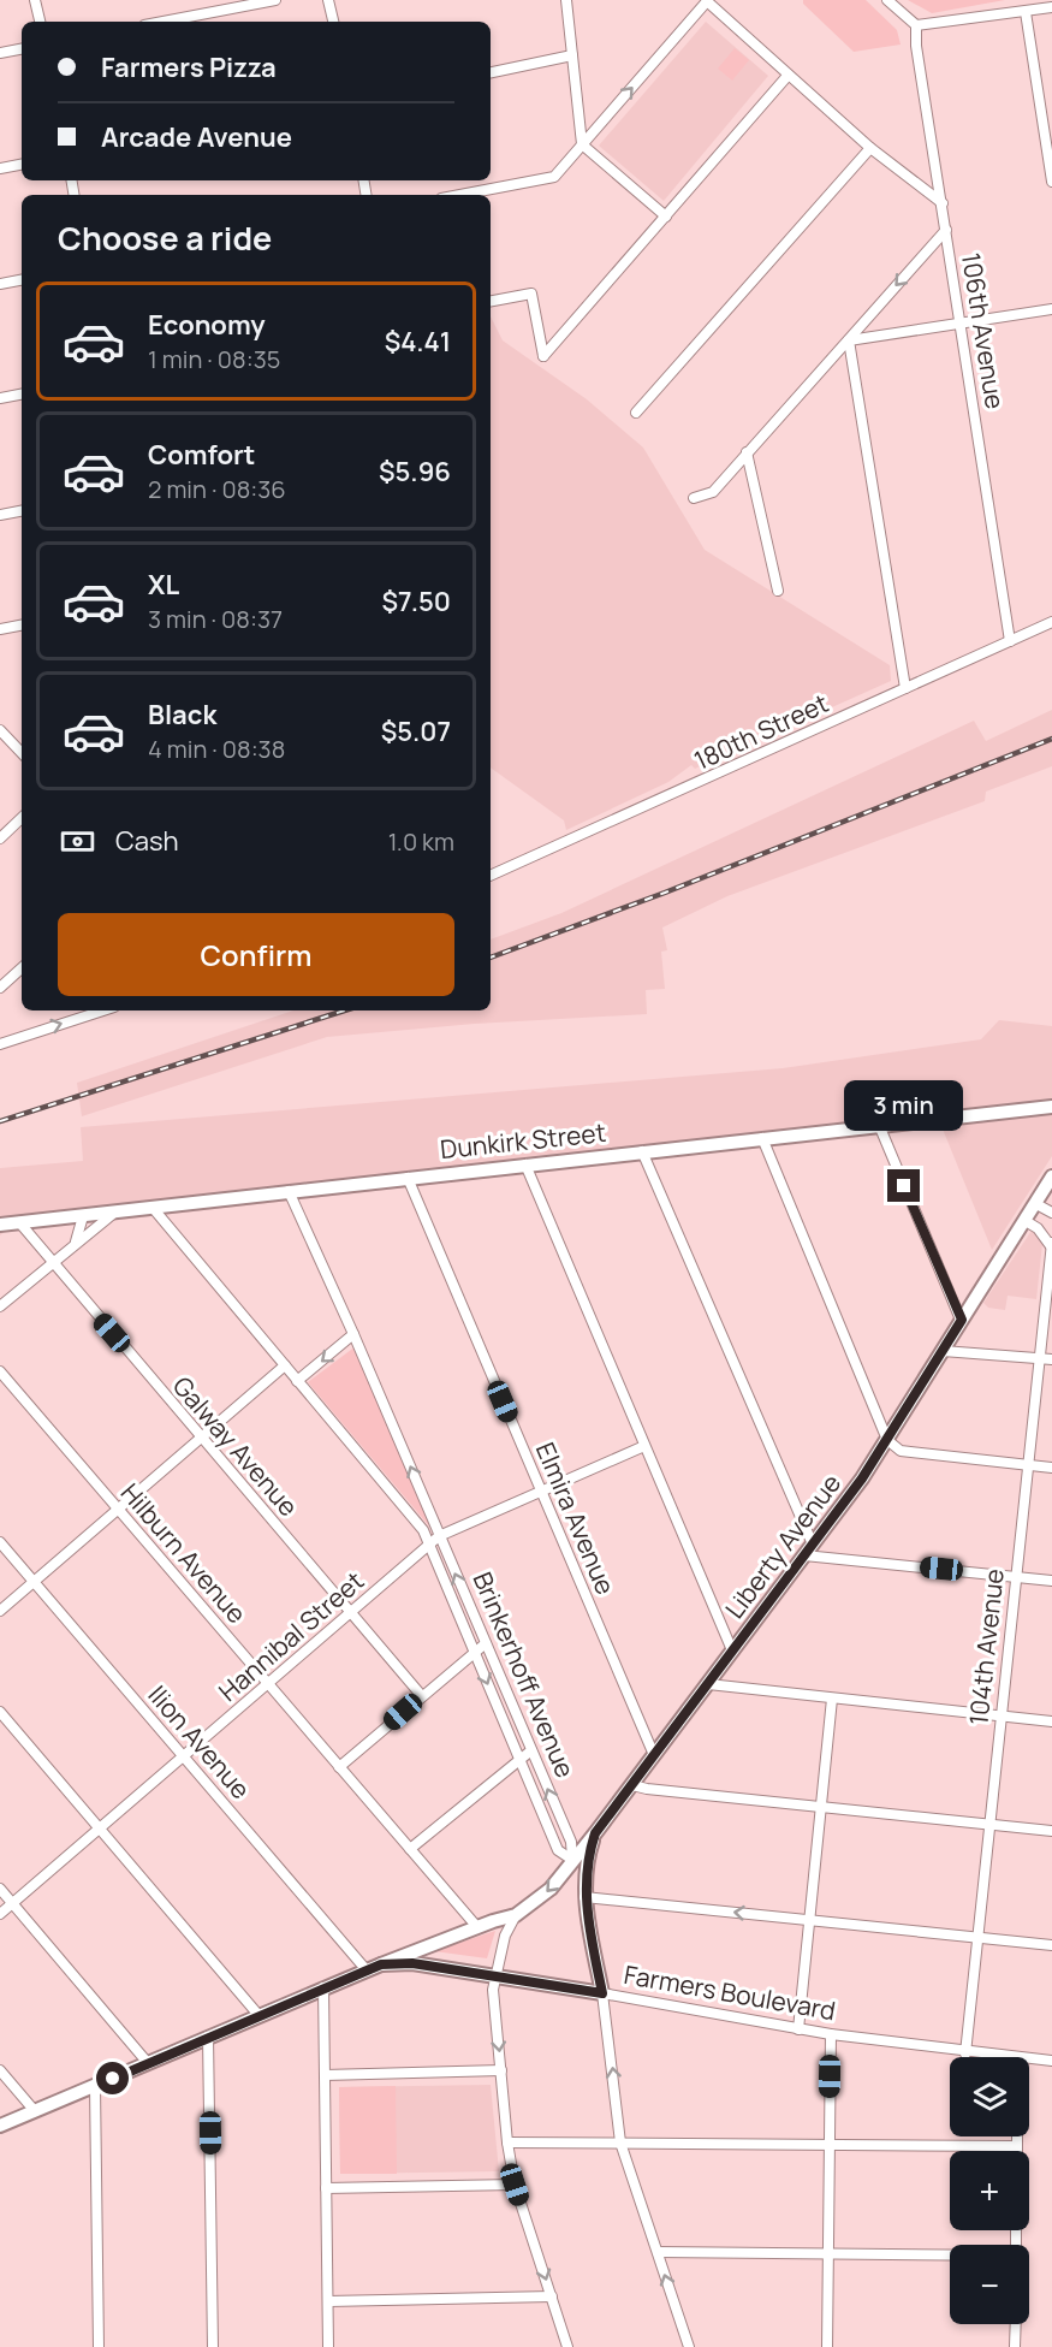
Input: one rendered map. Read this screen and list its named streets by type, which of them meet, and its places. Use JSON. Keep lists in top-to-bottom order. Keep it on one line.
{"streets":{"main road":["Dunkirk Street","Liberty Avenue","Farmers Boulevard"],"street":["106th Avenue","180th Street","Galway Avenue","Elmira Avenue","Hilburn Avenue","Hannibal Street","104th Avenue","Brinkerhoff Avenue","Ilion Avenue"]},"crossings":[["106th Avenue","180th Street"],["Dunkirk Street","Galway Avenue"],["Dunkirk Street","Elmira Avenue"],["Dunkirk Street","Brinkerhoff Avenue"],["Galway Avenue","Hannibal Street"],["Elmira Avenue","Liberty Avenue"],["Elmira Avenue","Hannibal Street"],["Liberty Avenue","Hilburn Avenue"],["Liberty Avenue","104th Avenue"],["Liberty Avenue","Brinkerhoff Avenue"],["Liberty Avenue","Farmers Boulevard"],["Hilburn Avenue","Hannibal Street"],["Hannibal Street","Brinkerhoff Avenue"],["Hannibal Street","Ilion Avenue"],["104th Avenue","Farmers Boulevard"],["Ilion Avenue","Farmers Boulevard"]],"page":{"banner":["Farmers Pizza","Arcade Avenue"],"heading":"Choose a ride","list":[{"name":"Economy","note":"1 min · 08:35","value":"$4.41"},{"name":"Comfort","note":"2 min · 08:36","value":"$5.96"},{"name":"XL","note":"3 min · 08:37","value":"$7.50"},{"name":"Black","note":"4 min · 08:38","value":"$5.07"}],"pay":["Cash","1.0 km"],"buttons":"Confirm","bubble":"3 min","map_buttons":["+","−"]}}
